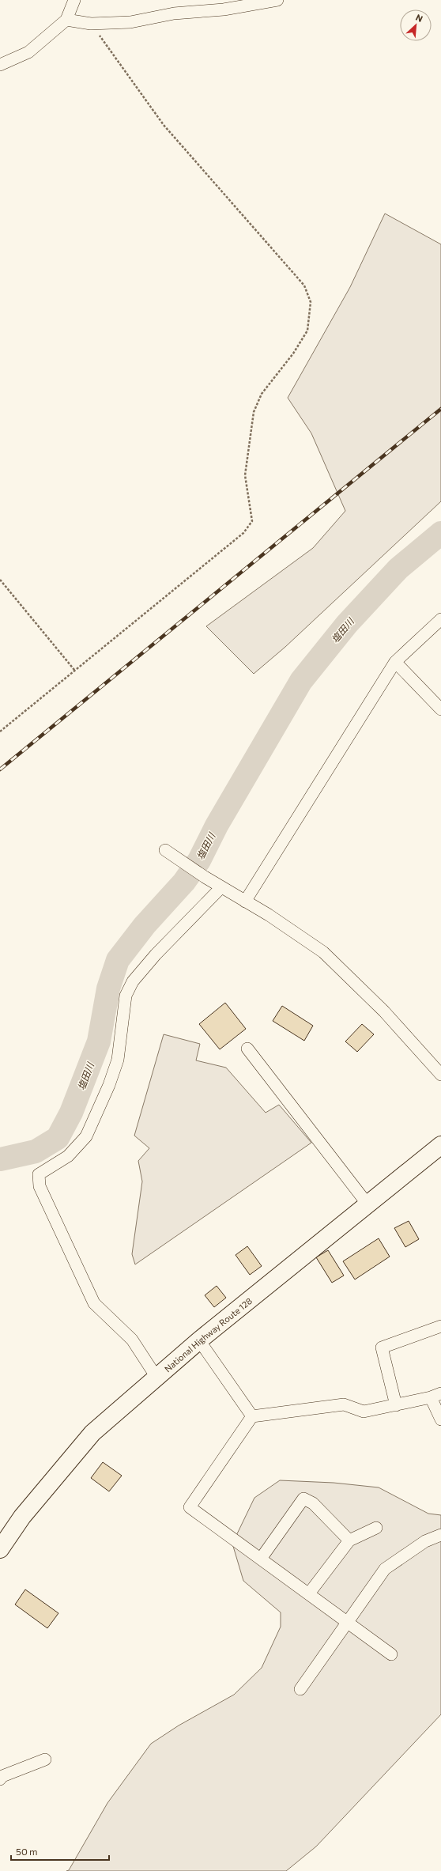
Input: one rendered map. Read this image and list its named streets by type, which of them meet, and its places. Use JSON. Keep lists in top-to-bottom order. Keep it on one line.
{"streets":{"highway":["National Highway Route 128"]},"water":["塩田川"],"scale_bar":"50 m","north":"top right"}
